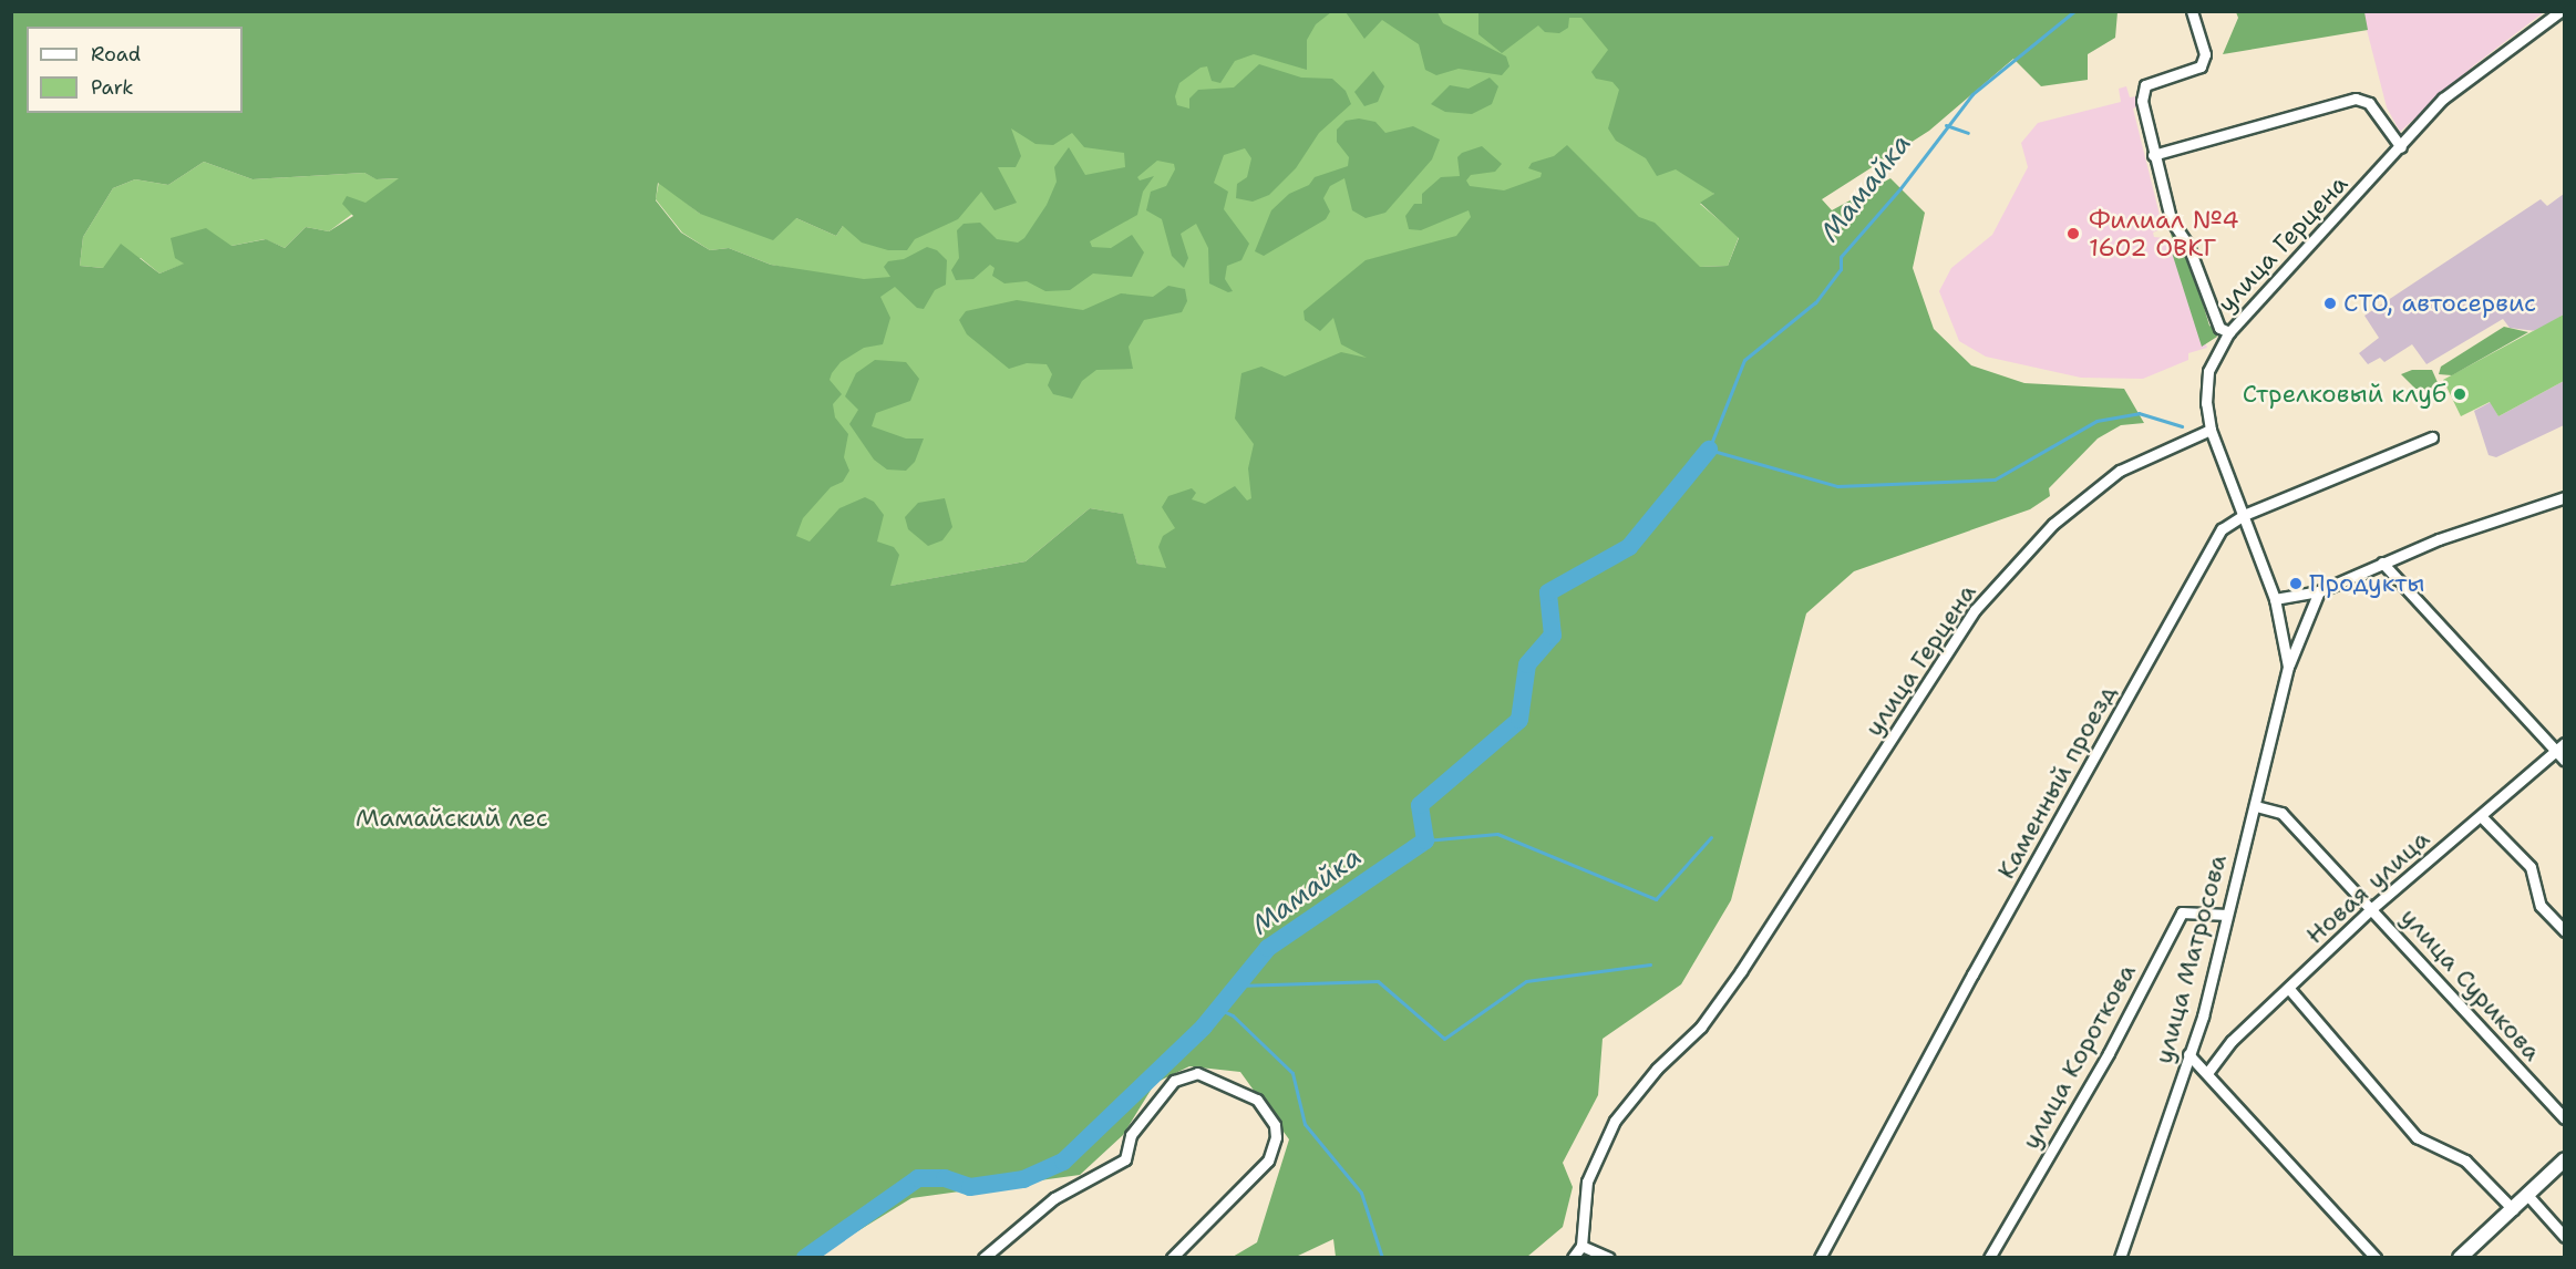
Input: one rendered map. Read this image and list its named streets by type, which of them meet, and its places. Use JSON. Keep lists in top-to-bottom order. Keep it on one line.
{"streets":{"street":["улица Герцена","Каменный проезд","Новая улица","улица Матросова","улица Сурикова","улица Короткова"]},"crossings":[["улица Герцена","улица Матросова"],["Каменный проезд","улица Матросова"],["Новая улица","улица Сурикова"],["улица Матросова","улица Сурикова"],["улица Матросова","улица Короткова"]],"water":["Мамайка"],"parks":["Мамайский лес"],"places":["Филиал №4 1602 ОВКГ","СТО, автосервис","Стрелковый клуб","Продукты"],"legend":["Road","Park"]}
